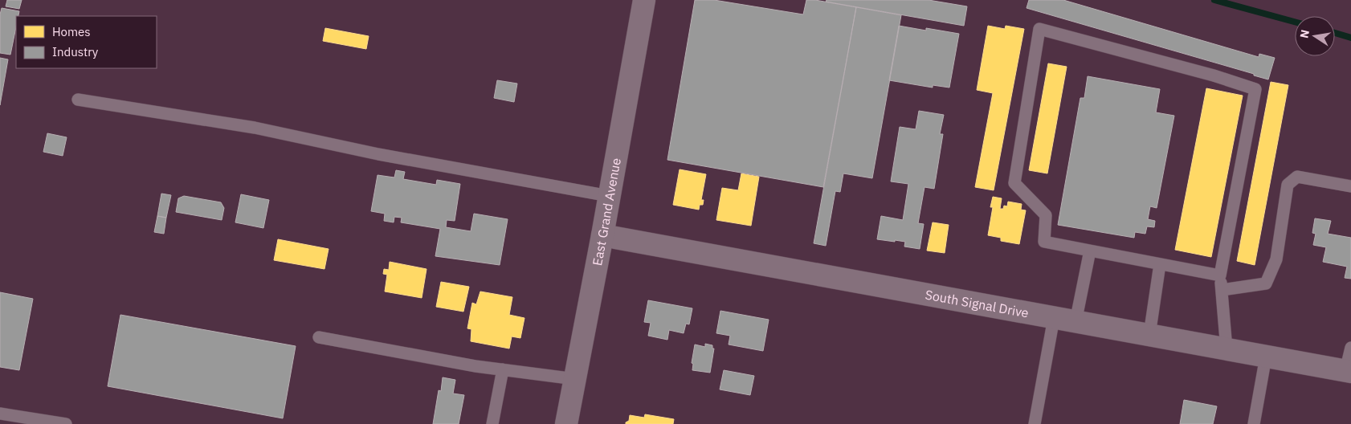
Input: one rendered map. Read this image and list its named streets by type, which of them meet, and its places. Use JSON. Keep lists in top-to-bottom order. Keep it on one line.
{"streets":{"street":["East Grand Avenue","South Signal Drive"]},"crossings":[["East Grand Avenue","South Signal Drive"]],"legend":["Homes","Industry"],"north":"left"}
